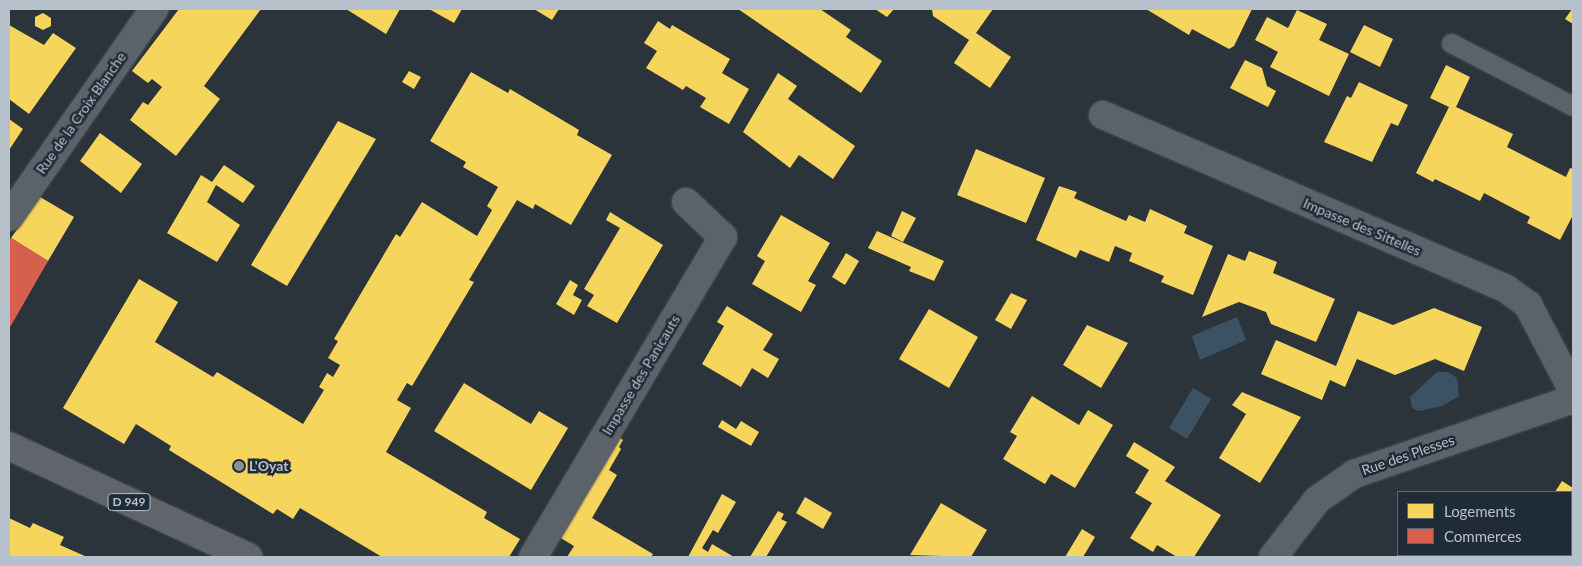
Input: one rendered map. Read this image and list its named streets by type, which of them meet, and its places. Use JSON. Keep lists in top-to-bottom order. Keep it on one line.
{"streets":{"main road":["D 949"],"street":["Rue de la Croix Blanche","Impasse des Sittelles","Impasse des Panicauts","Rue des Plesses"]},"places":["L'Oyat"],"legend":["Logements","Commerces"]}
